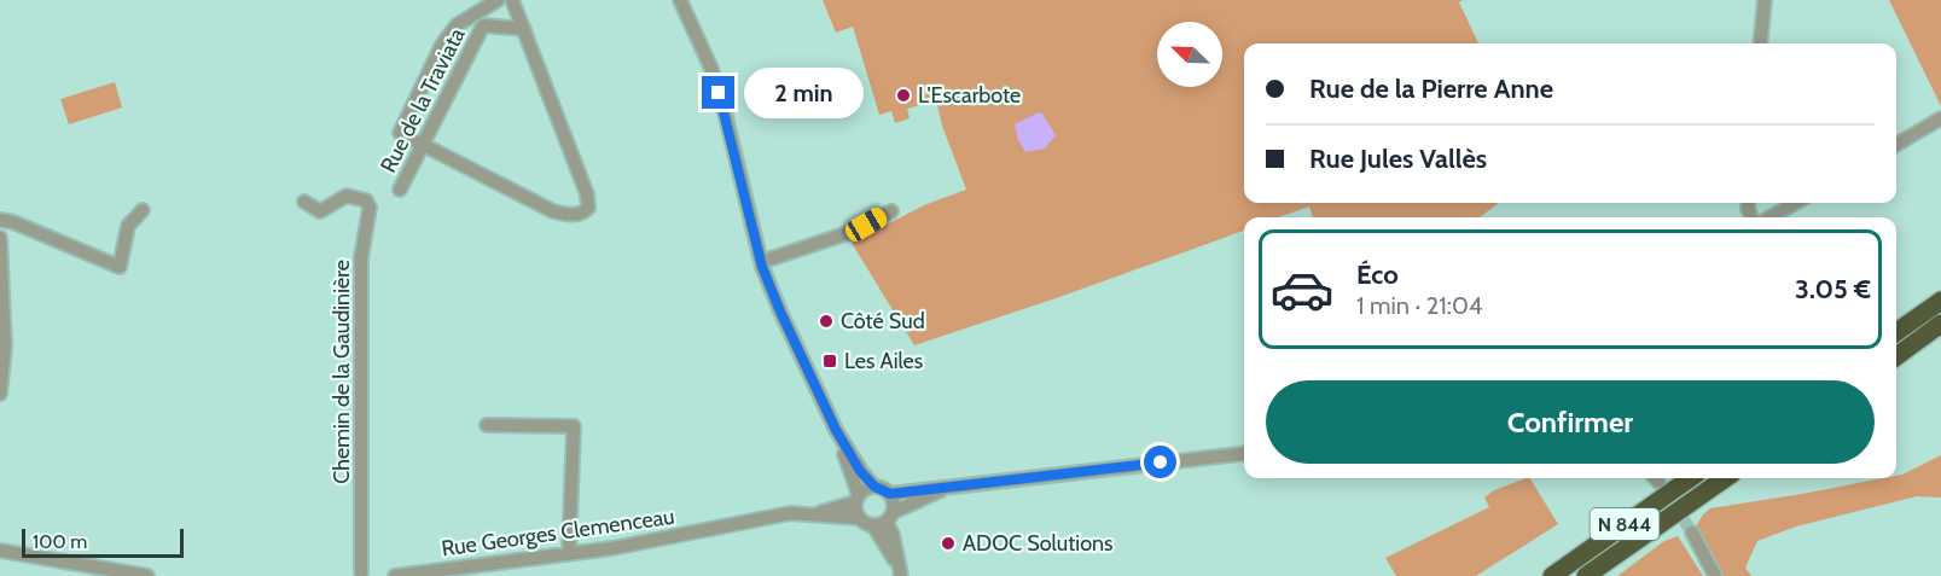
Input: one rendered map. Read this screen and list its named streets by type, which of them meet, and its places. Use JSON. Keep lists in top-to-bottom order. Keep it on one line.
{"streets":{"highway":["N 844"],"street":["Rue de la Traviata","Chemin de la Gaudinière","Rue Georges Clemenceau"]},"places":{"other":["L'Escarbote","Côté Sud","ADOC Solutions"],"transit":["Les Ailes"]},"scale_bar":"100 m","north":"top left","page":{"banner":["Rue de la Pierre Anne","Rue Jules Vallès"],"bubble":"2 min","list":[{"name":"Éco","note":"1 min · 21:04","value":"3.05 €"}],"buttons":"Confirmer","scale":"100 m"}}
